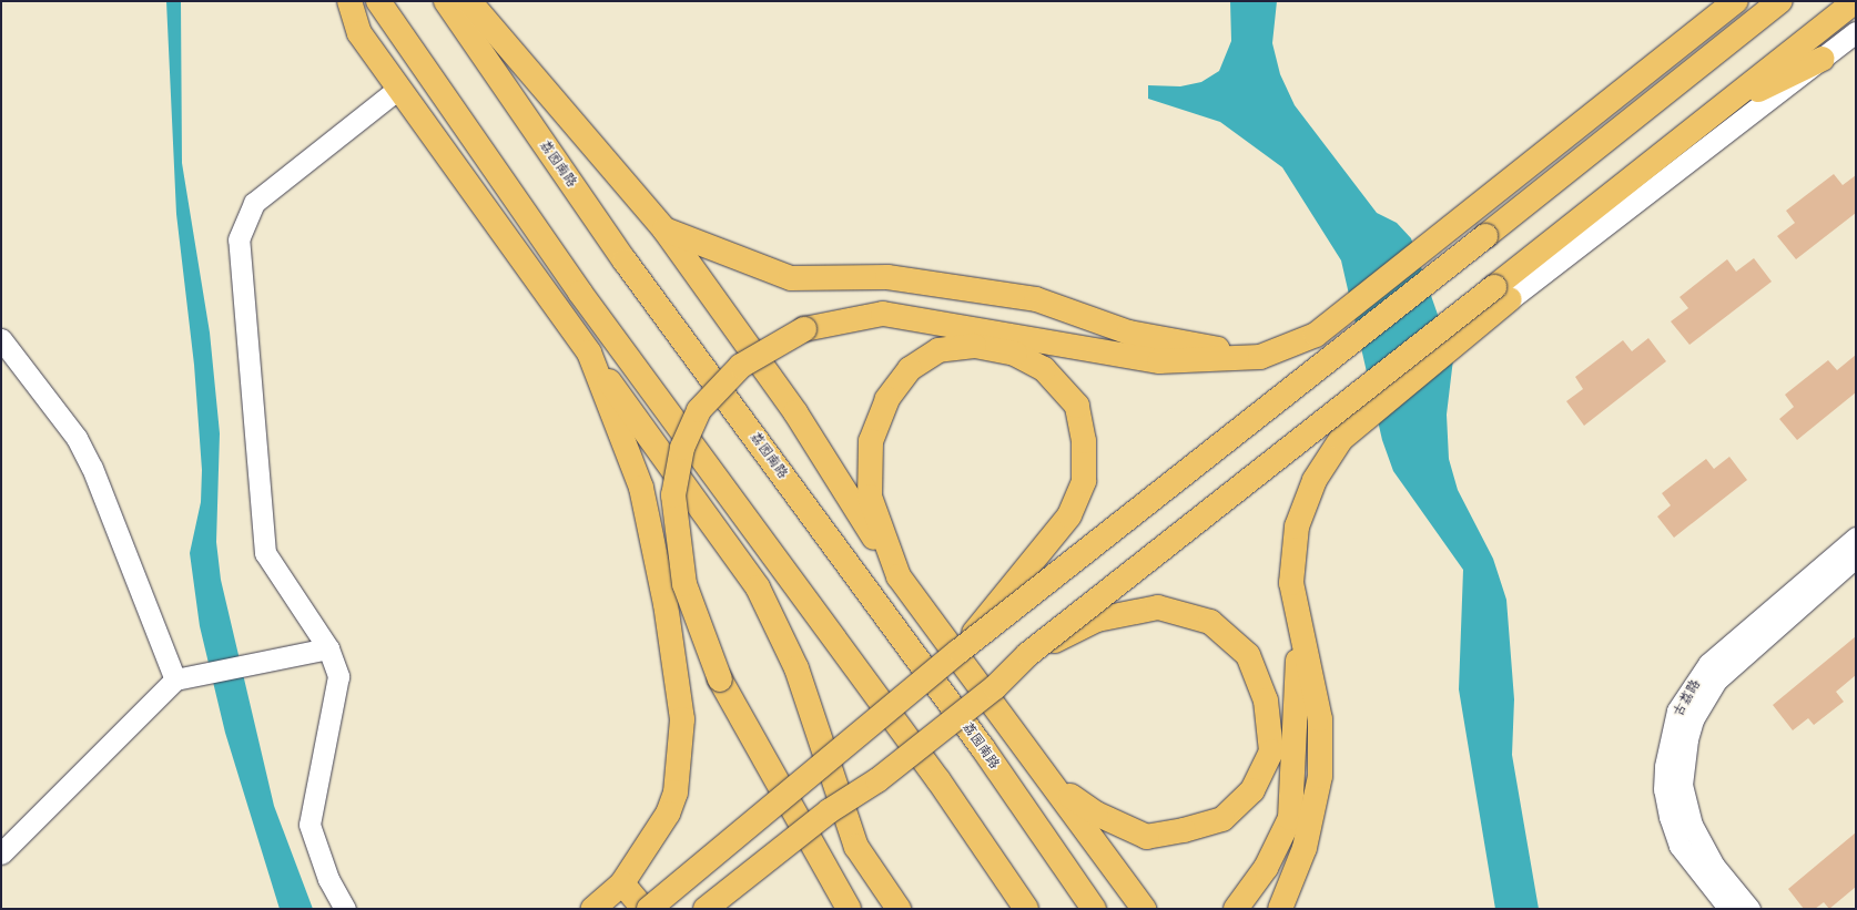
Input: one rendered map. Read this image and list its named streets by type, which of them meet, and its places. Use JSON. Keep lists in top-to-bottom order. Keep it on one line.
{"streets":{"main road":["荔园南路"],"street":["古荔路"]}}
